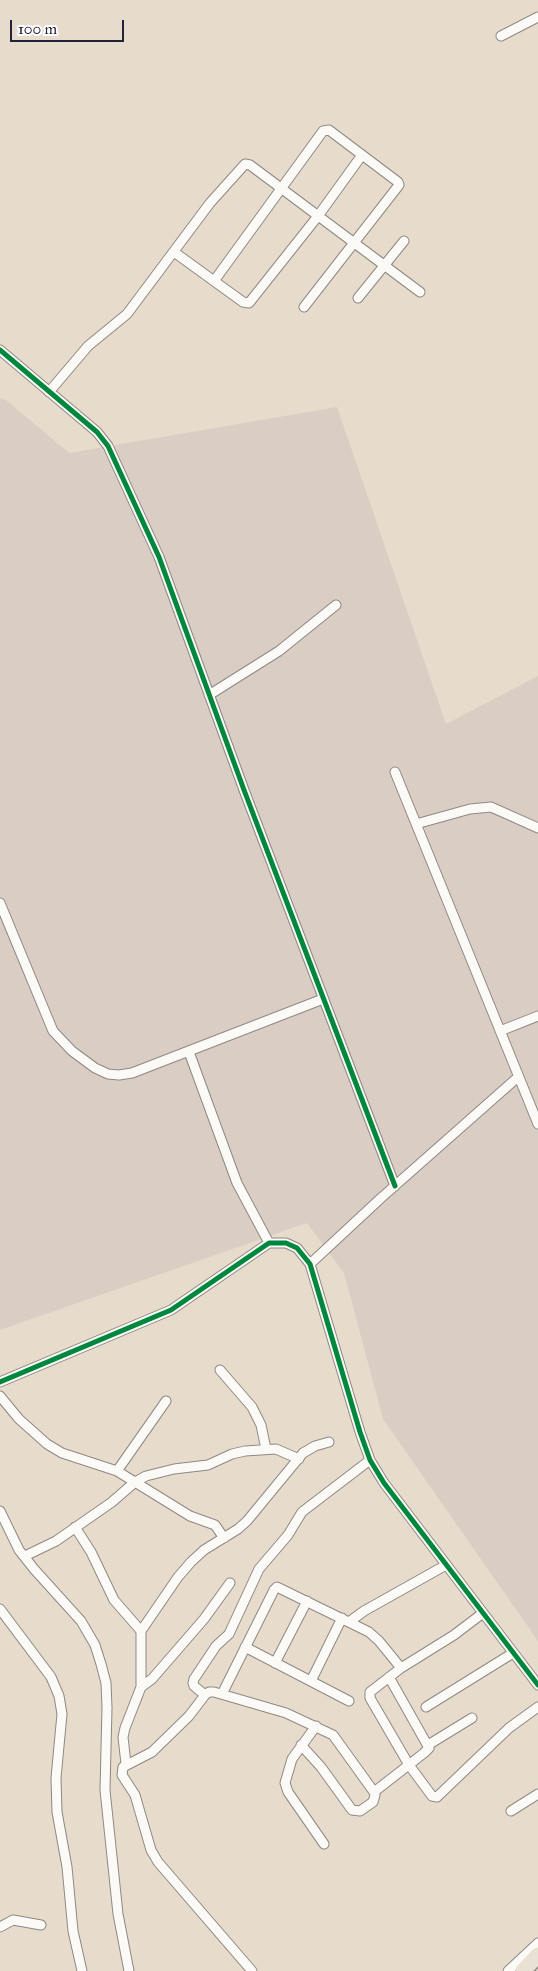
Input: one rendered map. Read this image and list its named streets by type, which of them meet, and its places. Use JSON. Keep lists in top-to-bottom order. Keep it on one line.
{"scale_bar":"100 m"}
